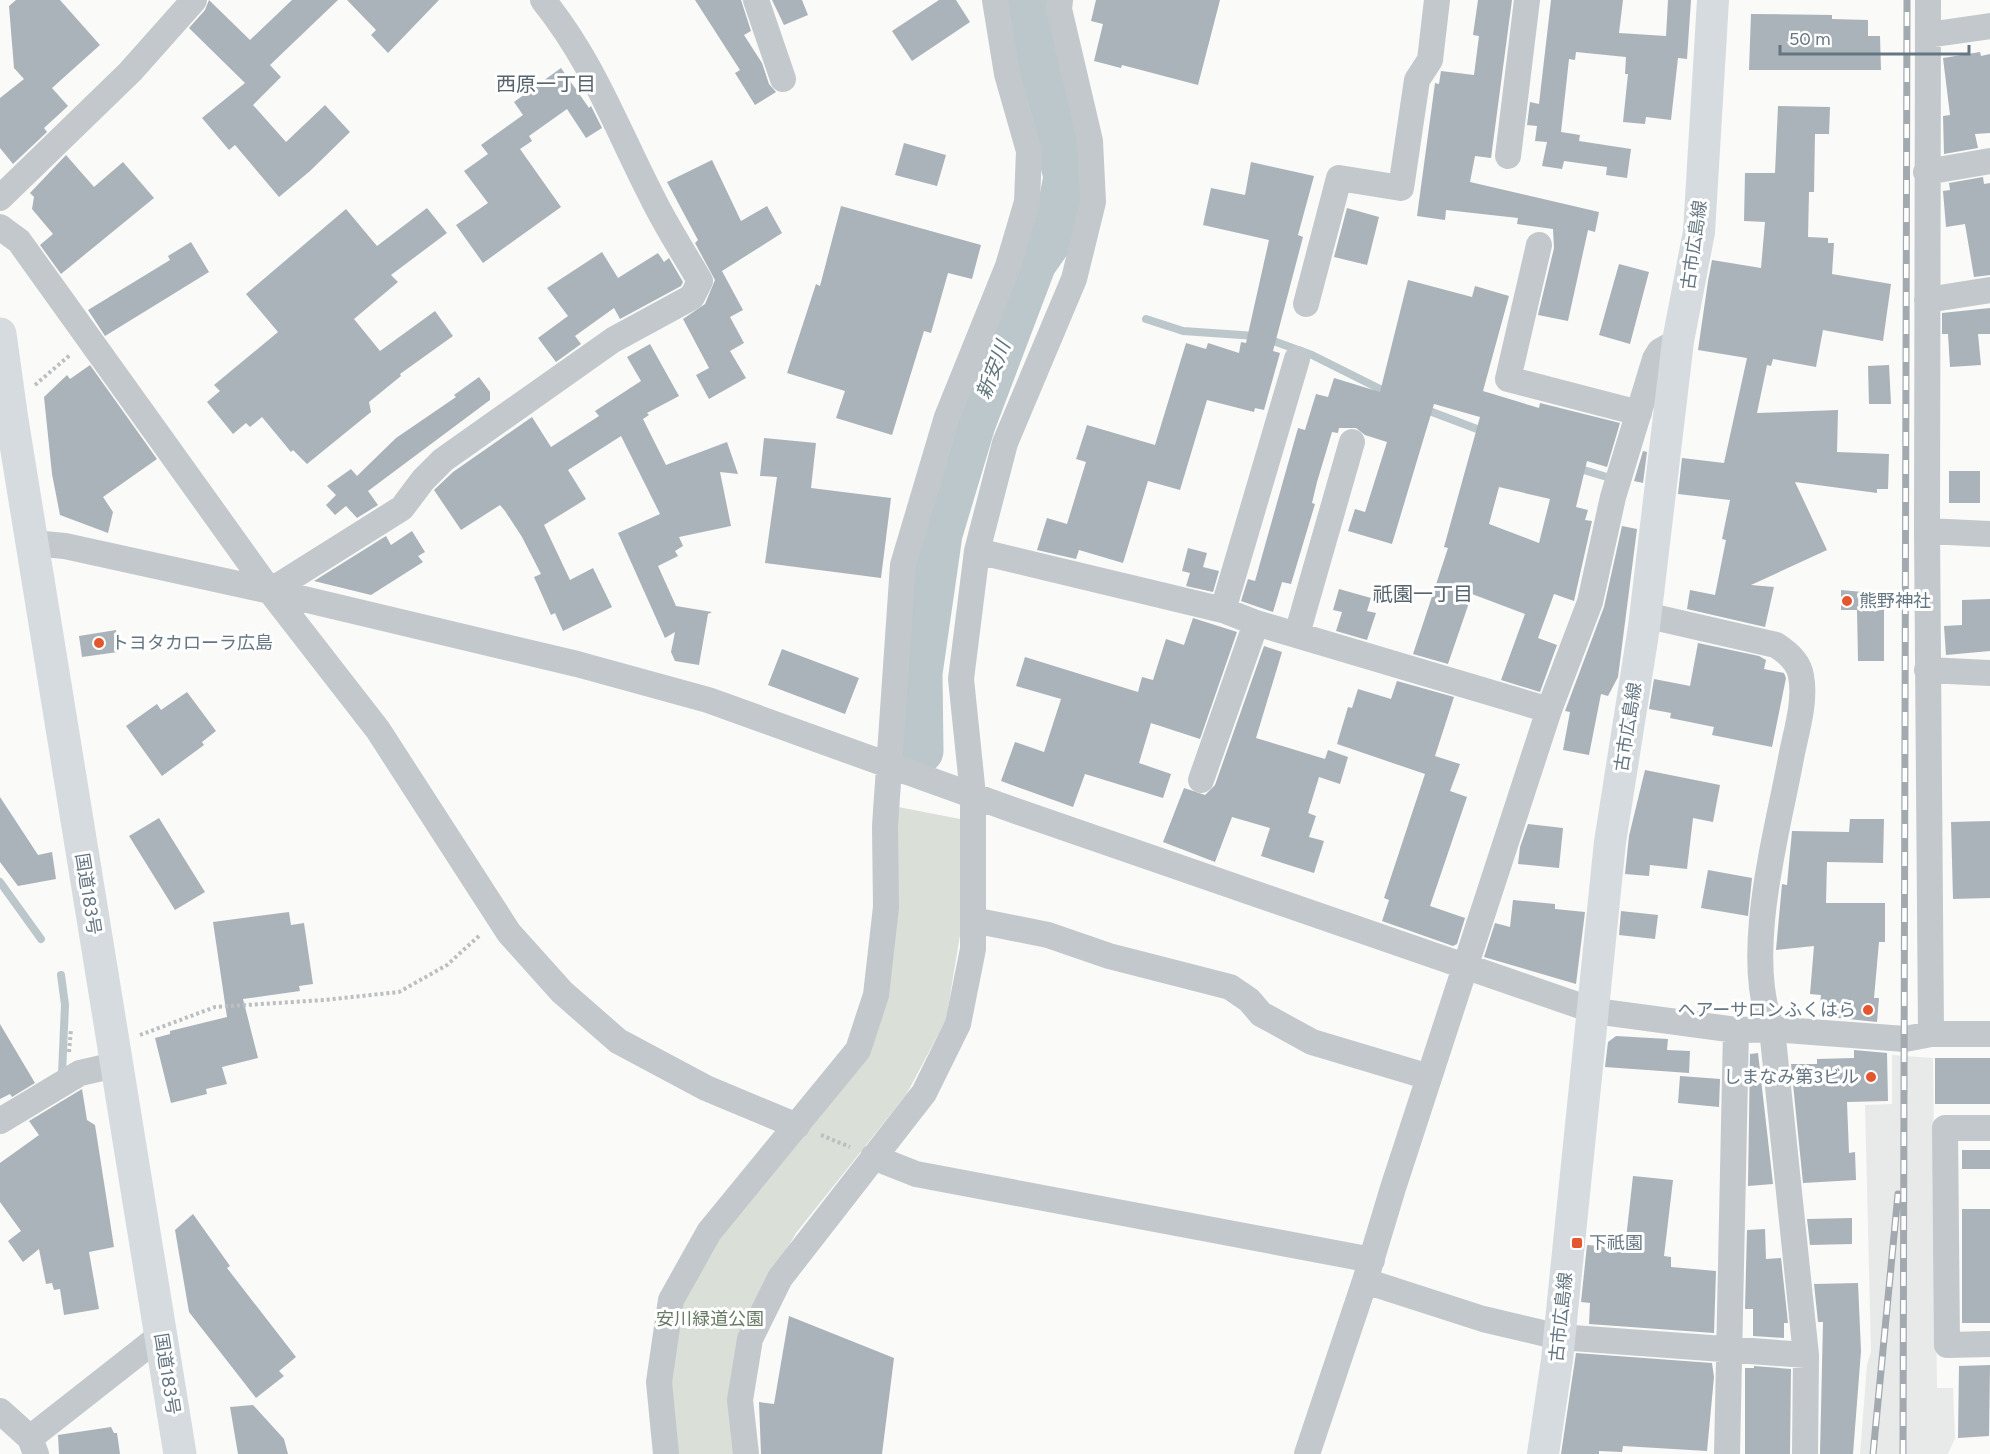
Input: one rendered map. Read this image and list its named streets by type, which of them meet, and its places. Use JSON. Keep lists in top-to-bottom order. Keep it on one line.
{"streets":{"highway":["国道183号"],"main road":["古市広島線"]},"districts":["西原一丁目","祇園一丁目"],"water":["新安川"],"parks":["安川緑道公園"],"places":{"other":["熊野神社","トヨタカローラ広島","ヘアーサロンふくはら","しまなみ第3ビル"],"transit":["下祇園"]},"scale_bar":"50 m"}
